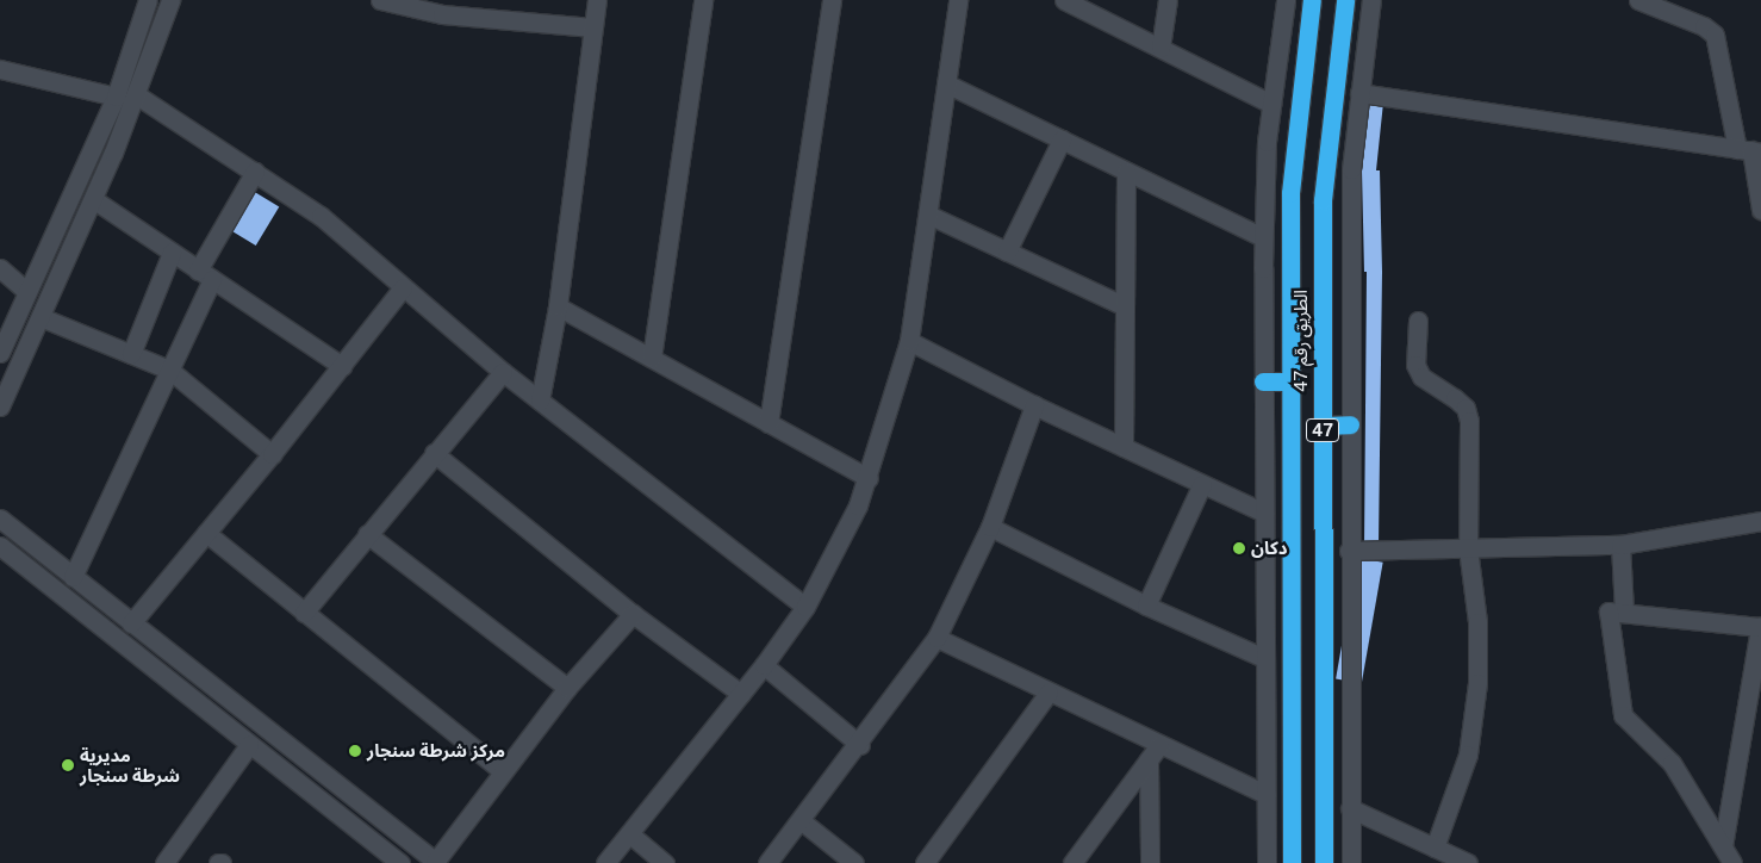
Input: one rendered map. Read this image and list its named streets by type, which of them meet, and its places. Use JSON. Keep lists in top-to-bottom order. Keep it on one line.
{"streets":{"highway":["الطريق رقم 47","47"]},"places":["دكان","مركز شرطة سنجار","مديرية شرطة سنجار"]}
